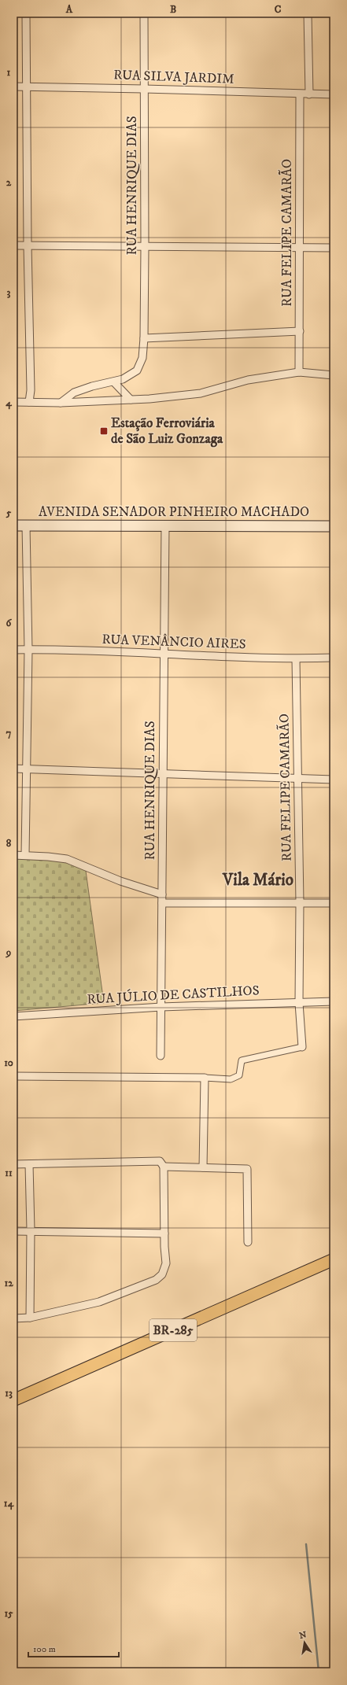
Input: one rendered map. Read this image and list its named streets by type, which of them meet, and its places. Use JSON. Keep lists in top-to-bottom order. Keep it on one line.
{"streets":{"highway":["BR-285"],"main road":["AVENIDA SENADOR PINHEIRO MACHADO"],"street":["RUA SILVA JARDIM","RUA HENRIQUE DIAS","RUA FELIPE CAMARÃO","RUA VENÂNCIO AIRES","RUA JÚLIO DE CASTILHOS"]},"crossings":[["RUA SILVA JARDIM","RUA HENRIQUE DIAS"],["RUA SILVA JARDIM","RUA FELIPE CAMARÃO"],["RUA HENRIQUE DIAS","AVENIDA SENADOR PINHEIRO MACHADO"],["RUA HENRIQUE DIAS","RUA VENÂNCIO AIRES"],["RUA HENRIQUE DIAS","RUA JÚLIO DE CASTILHOS"],["RUA FELIPE CAMARÃO","RUA VENÂNCIO AIRES"],["RUA FELIPE CAMARÃO","RUA JÚLIO DE CASTILHOS"]],"districts":["Vila Mário"],"places":{"transit":["Estação Ferroviária de São Luiz Gonzaga"]},"scale_bar":"100 m","north":"top","grid":{"columns":["A","B","C"],"rows":["1","2","3","4","5","6","7","8","9","10","11","12","13","14","15"]}}
